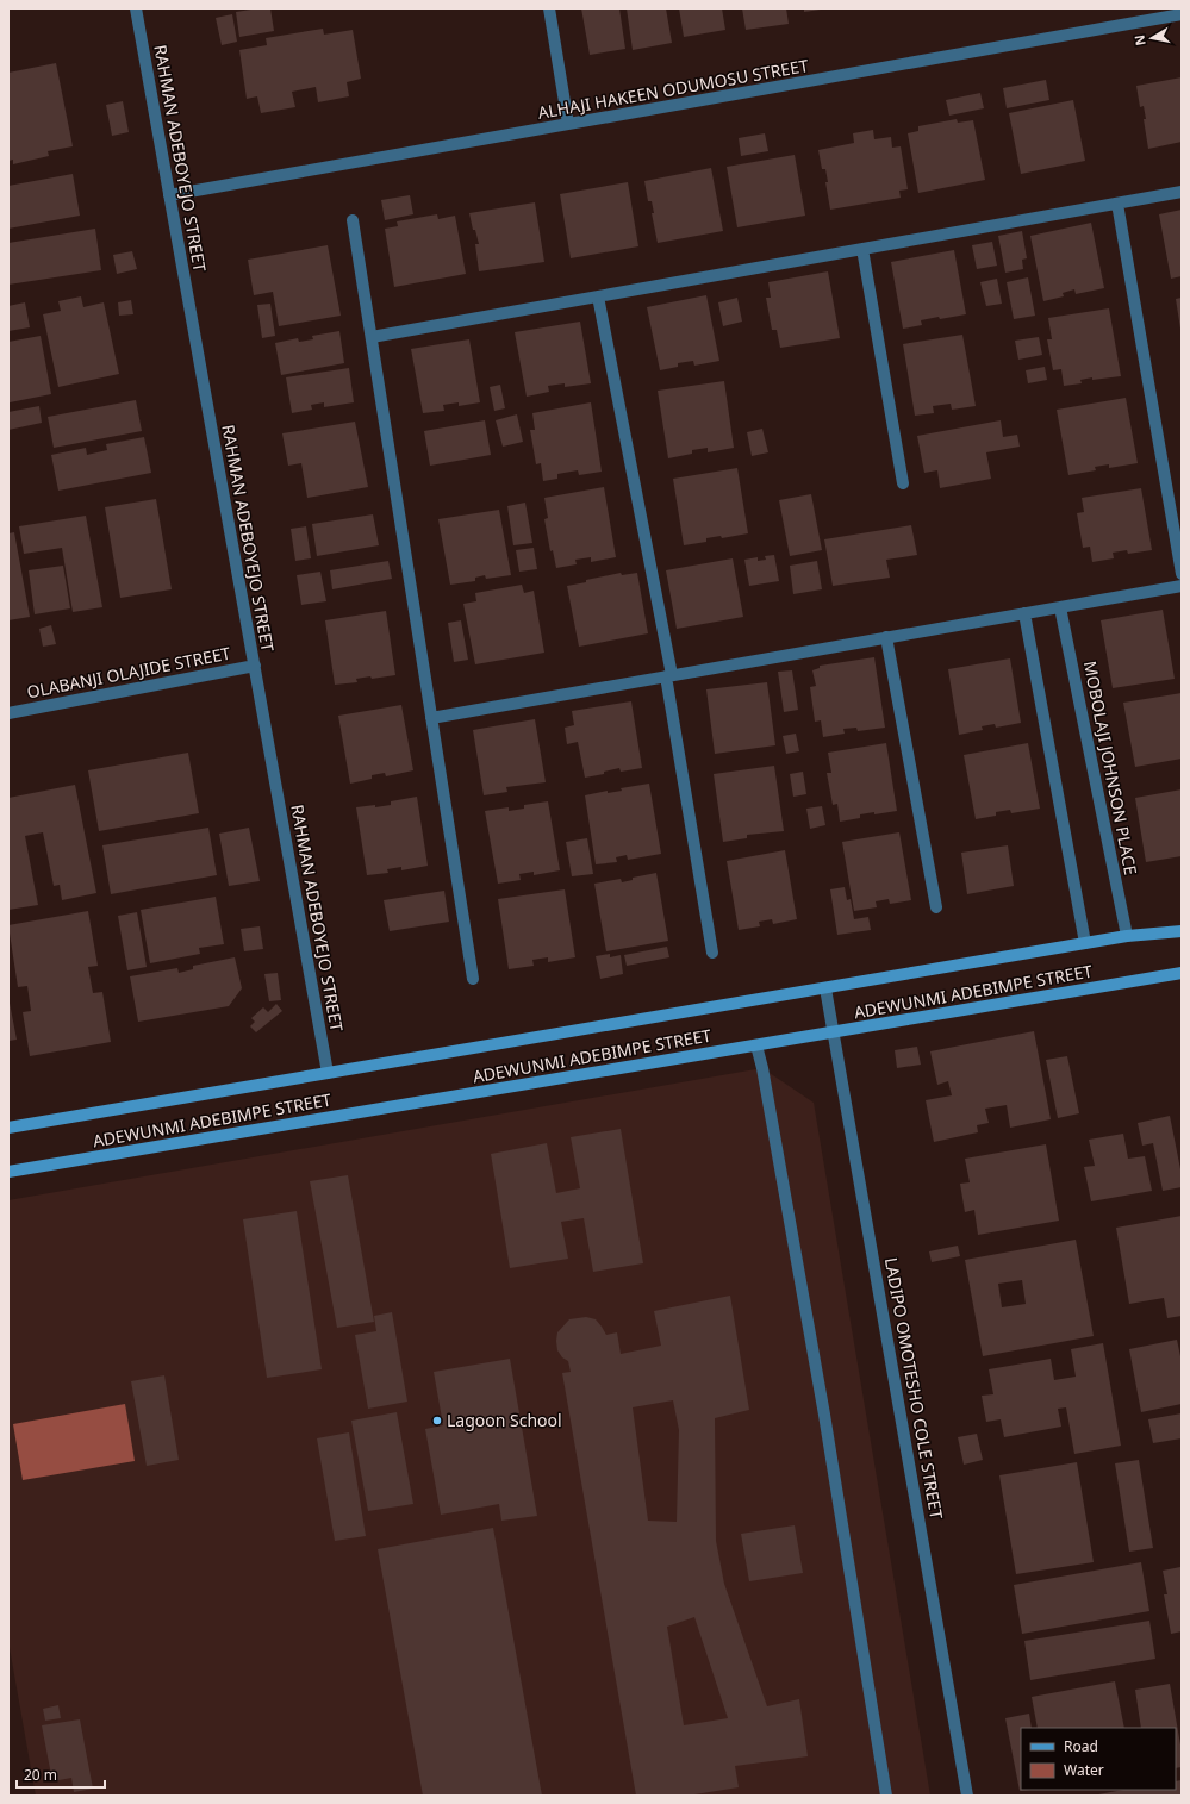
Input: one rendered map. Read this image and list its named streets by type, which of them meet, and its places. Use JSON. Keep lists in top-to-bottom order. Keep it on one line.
{"streets":{"main road":["ADEWUNMI ADEBIMPE STREET"],"street":["ALHAJI HAKEEN ODUMOSU STREET","RAHMAN ADEBOYEJO STREET","OLABANJI OLAJIDE STREET","MOBOLAJI JOHNSON PLACE","LADIPO OMOTESHO COLE STREET"]},"crossings":[["ALHAJI HAKEEN ODUMOSU STREET","RAHMAN ADEBOYEJO STREET"],["RAHMAN ADEBOYEJO STREET","OLABANJI OLAJIDE STREET"],["RAHMAN ADEBOYEJO STREET","ADEWUNMI ADEBIMPE STREET"],["MOBOLAJI JOHNSON PLACE","ADEWUNMI ADEBIMPE STREET"],["ADEWUNMI ADEBIMPE STREET","LADIPO OMOTESHO COLE STREET"]],"places":["Lagoon School"],"legend":["Road","Water"],"scale_bar":"20 m","north":"left"}
